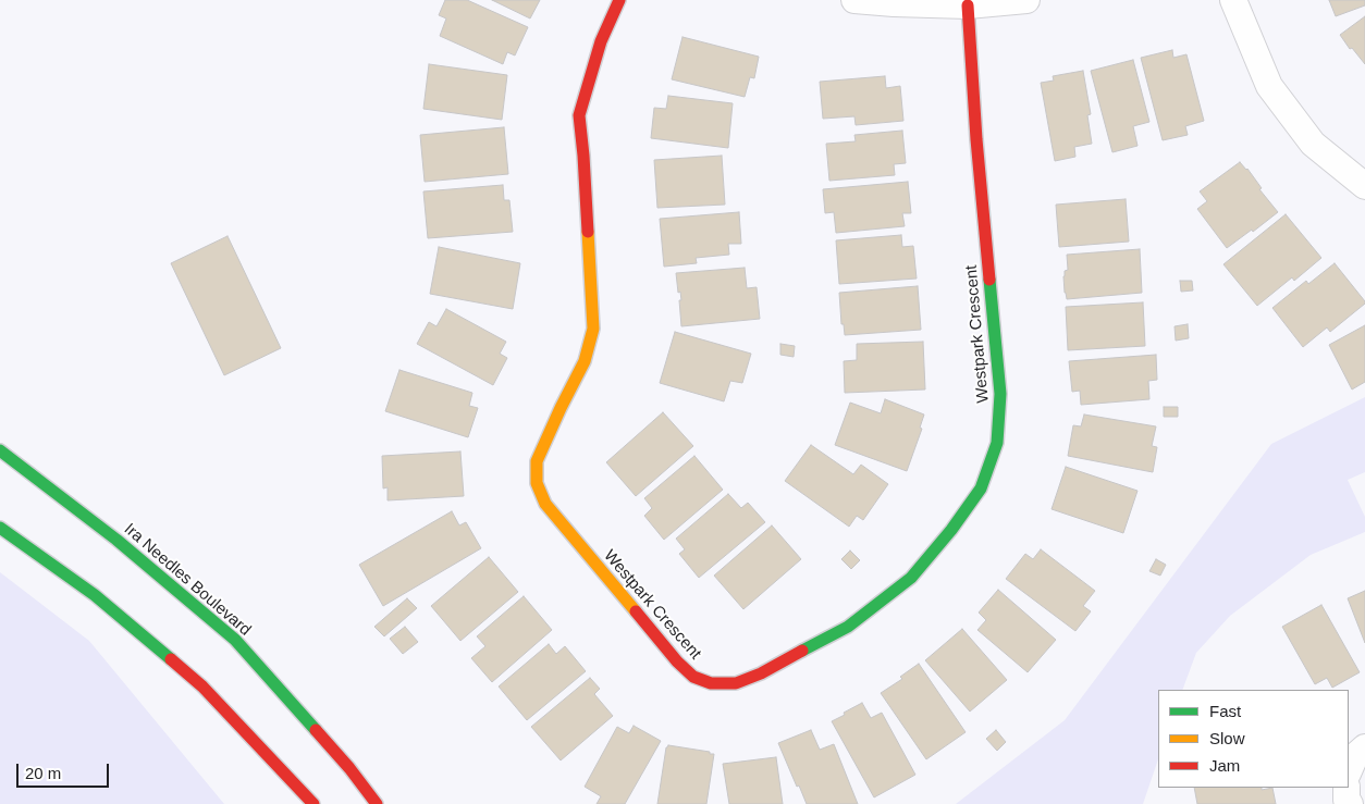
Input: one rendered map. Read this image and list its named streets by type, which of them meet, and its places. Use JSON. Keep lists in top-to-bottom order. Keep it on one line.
{"streets":{"street":["Westpark Crescent","Ira Needles Boulevard"]},"legend":["Fast","Slow","Jam"],"scale_bar":"20 m"}
